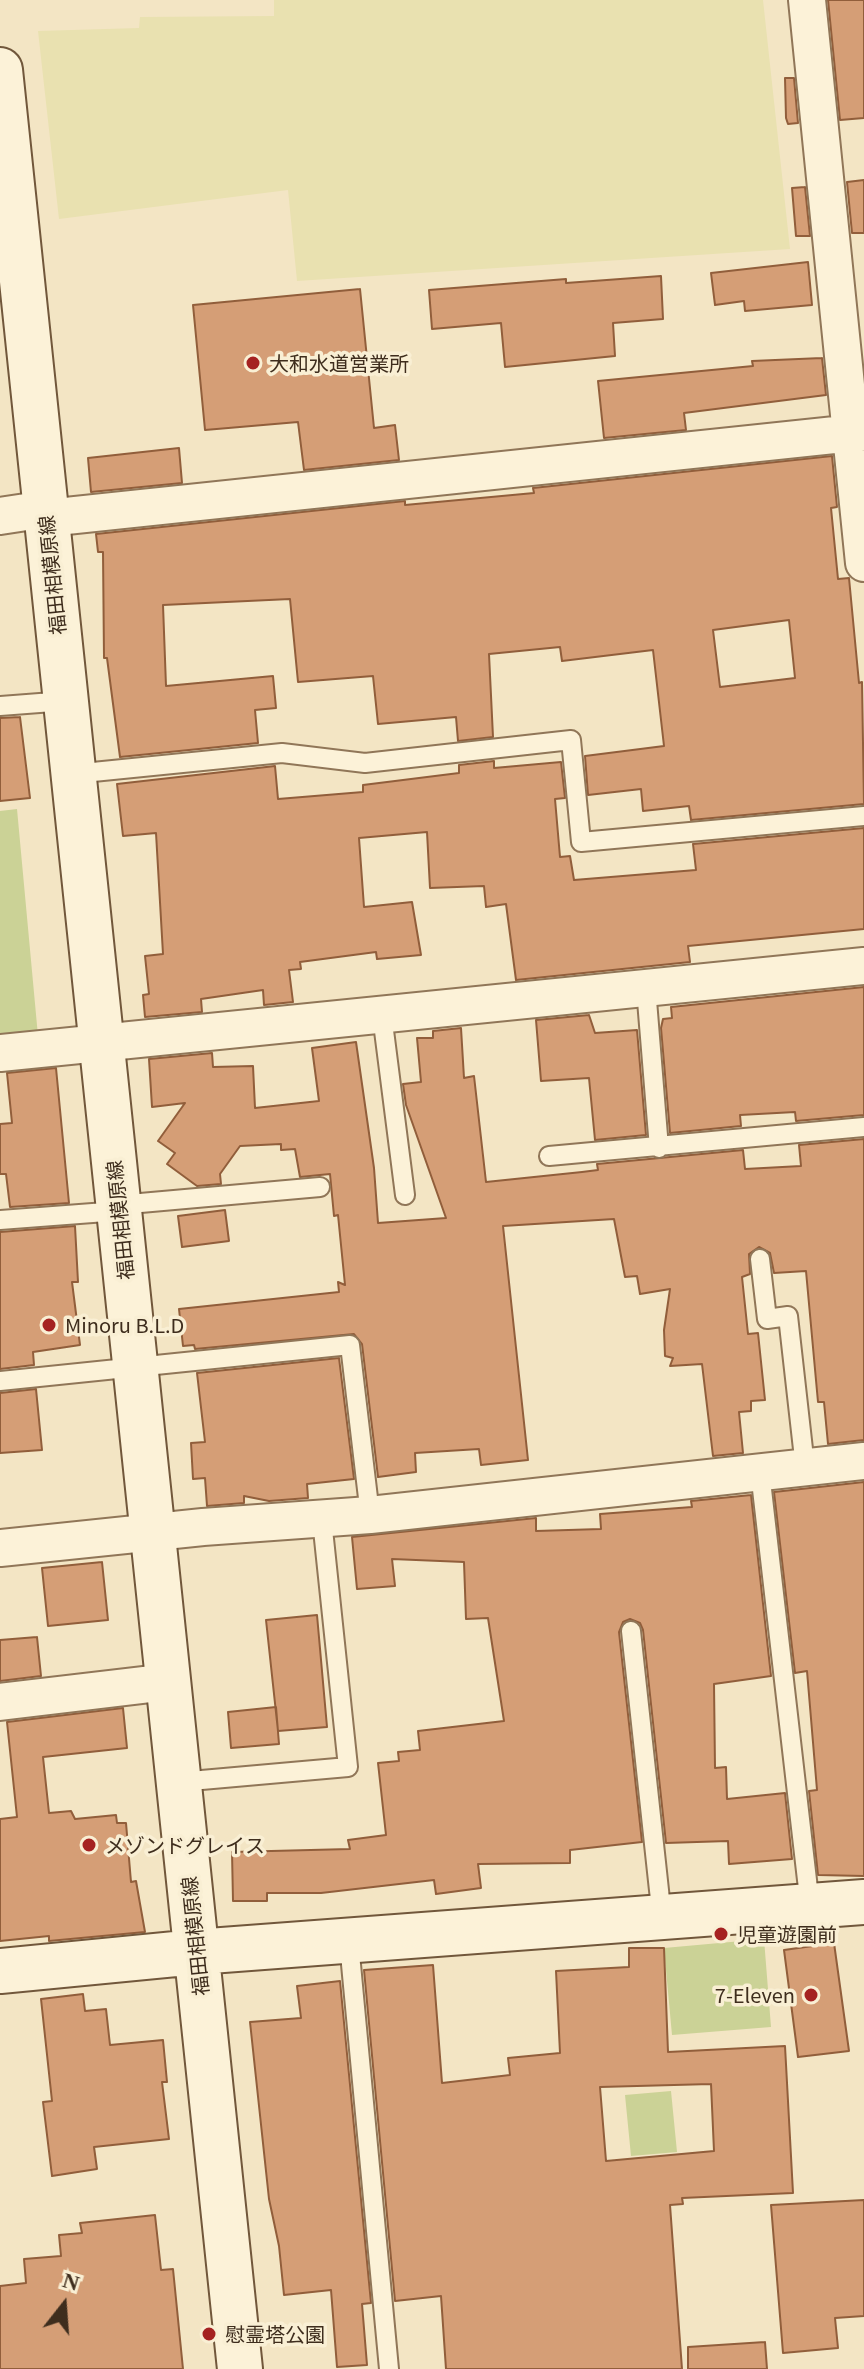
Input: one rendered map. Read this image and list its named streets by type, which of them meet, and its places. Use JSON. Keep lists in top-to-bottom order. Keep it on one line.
{"streets":{"street":["福田相模原線"]},"places":["大和水道営業所","Minoru B.L.D","メゾンドグレイス","児童遊園前","7-Eleven","慰霊塔公園"],"north":"top"}
